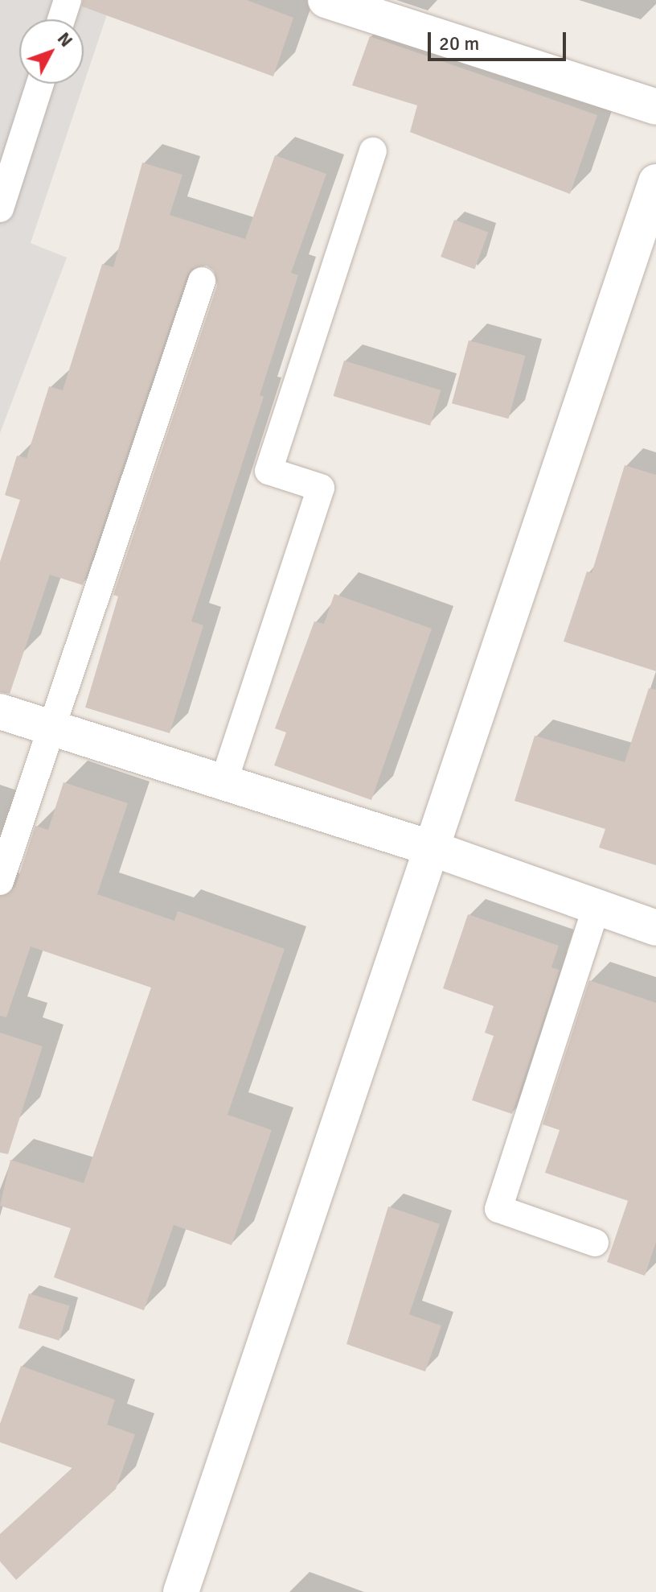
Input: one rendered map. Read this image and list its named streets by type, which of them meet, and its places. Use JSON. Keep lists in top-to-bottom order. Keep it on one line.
{"scale_bar":"20 m","north":"top right"}
